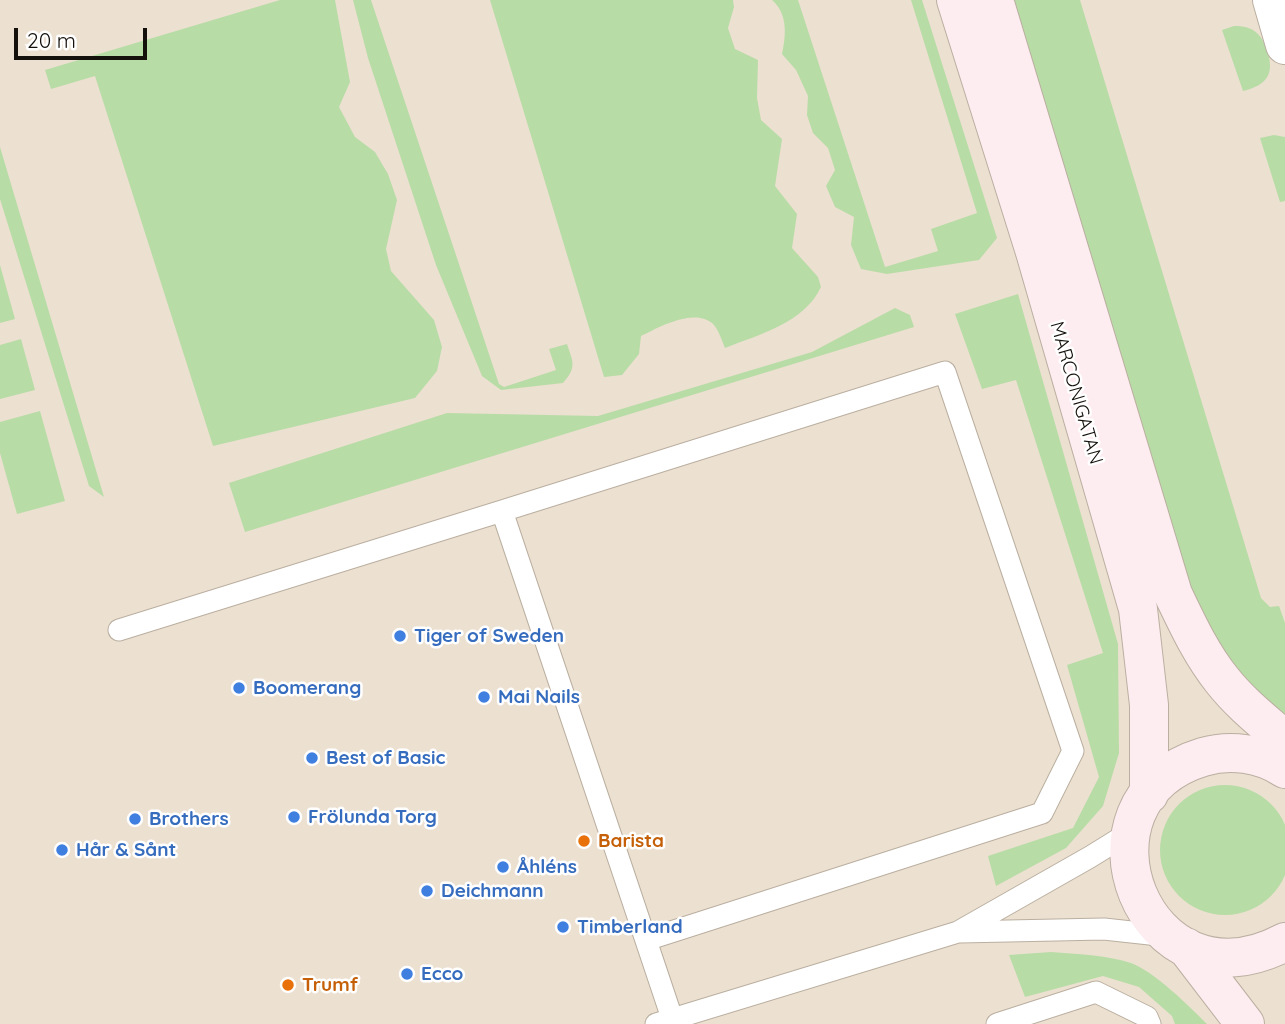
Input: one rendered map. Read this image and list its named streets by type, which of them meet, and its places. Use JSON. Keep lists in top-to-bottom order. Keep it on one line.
{"streets":{"street":["MARCONIGATAN"]},"places":["Tiger of Sweden","Boomerang","Mai Nails","Best of Basic","Frölunda Torg","Brothers","Barista","Hår & Sånt","Åhléns","Deichmann","Timberland","Ecco","Trumf"],"scale_bar":"20 m"}
